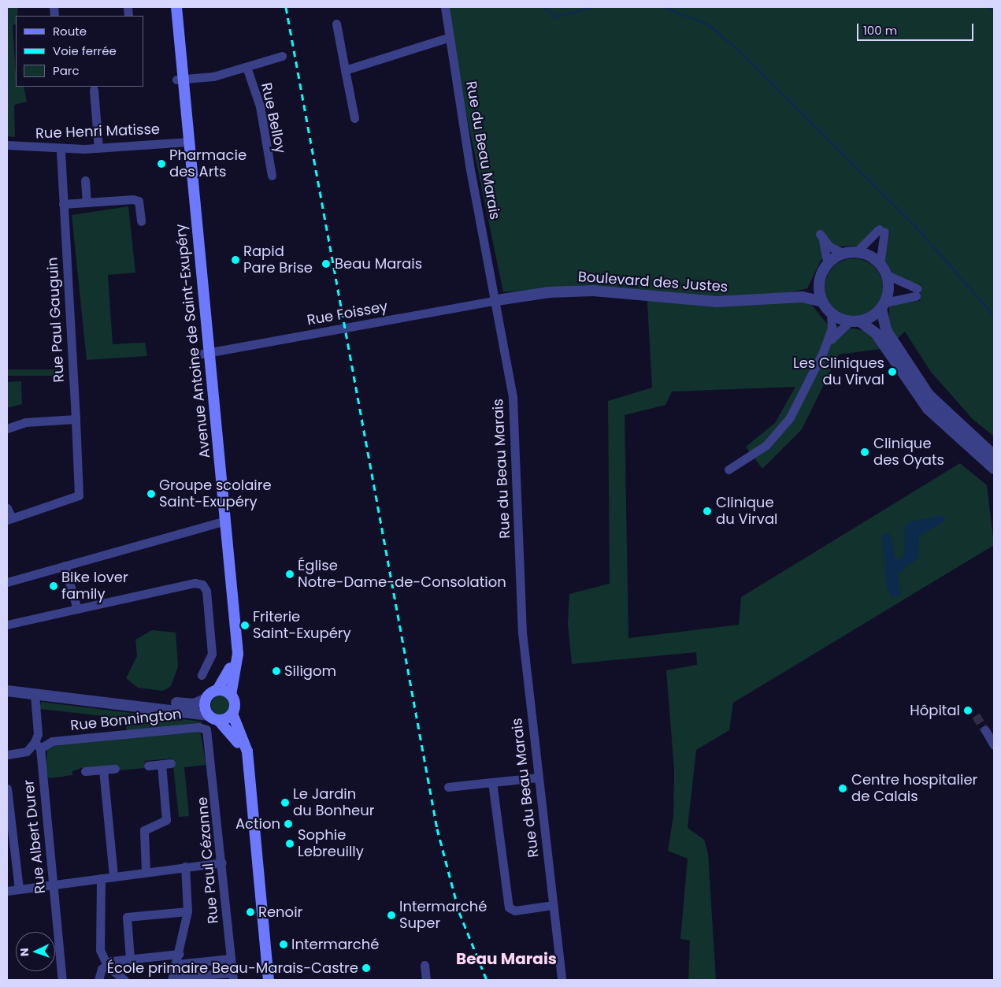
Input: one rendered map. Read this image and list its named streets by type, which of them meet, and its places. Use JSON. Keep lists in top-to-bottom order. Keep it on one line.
{"streets":{"main road":["Avenue Antoine de Saint-Exupéry"],"street":["Rue Belloy","Rue Henri Matisse","Rue du Beau Marais","Boulevard des Justes","Rue Foissey","Rue Paul Gauguin","Rue Bonnington","Rue Albert Durer","Rue Paul Cézanne"]},"crossings":[["Rue Henri Matisse","Rue Paul Gauguin"],["Rue Henri Matisse","Avenue Antoine de Saint-Exupéry"],["Rue du Beau Marais","Boulevard des Justes"],["Rue du Beau Marais","Rue Foissey"],["Boulevard des Justes","Rue Foissey"],["Rue Foissey","Avenue Antoine de Saint-Exupéry"],["Rue Bonnington","Rue Albert Durer"],["Rue Bonnington","Rue Paul Cézanne"]],"districts":["Beau Marais"],"places":["Pharmacie des Arts","Rapid Pare Brise","Beau Marais","Les Cliniques du Virval","Clinique des Oyats","Groupe scolaire Saint-Exupéry","Clinique du Virval","Église Notre-Dame-de-Consolation","Bike lover family","Friterie Saint-Exupéry","Siligom","Hôpital","Centre hospitalier de Calais","Le Jardin du Bonheur","Action","Sophie Lebreuilly","Renoir","Intermarché Super","Intermarché","École primaire Beau-Marais-Castre"],"legend":["Route","Voie ferrée","Parc"],"scale_bar":"100 m","north":"left"}
